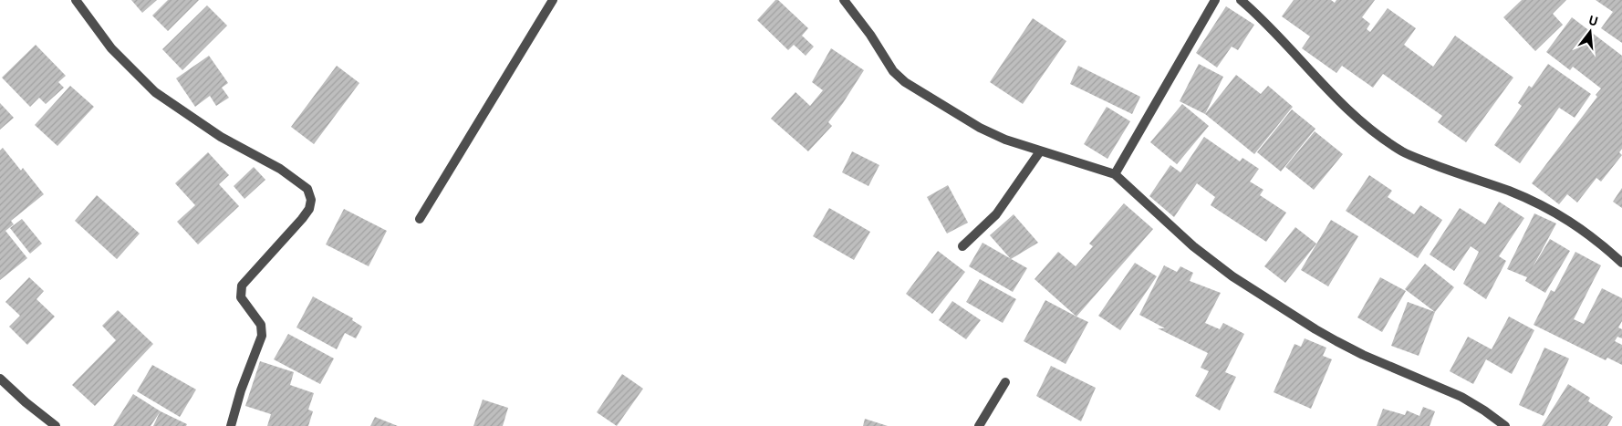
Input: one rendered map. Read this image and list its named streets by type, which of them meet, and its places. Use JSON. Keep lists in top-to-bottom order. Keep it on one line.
{"north":"top"}
